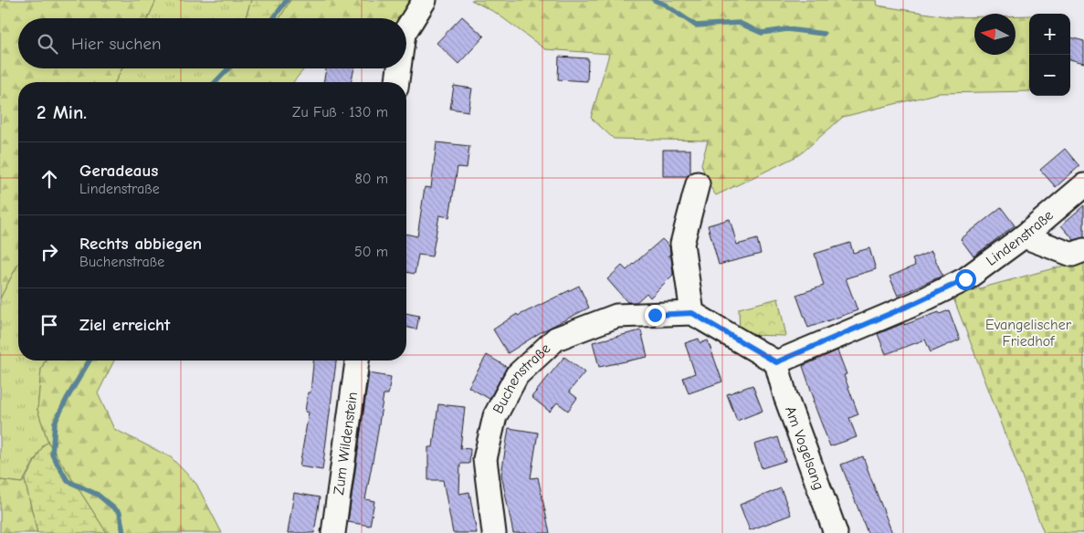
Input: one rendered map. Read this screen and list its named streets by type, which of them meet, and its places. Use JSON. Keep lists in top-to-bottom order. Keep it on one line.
{"streets":{"street":["Lindenstraße","Buchenstraße","Zum Wildenstein","Am Vogelsang"]},"crossings":[["Lindenstraße","Am Vogelsang"]],"parks":["Evangelischer Friedhof"],"north":"left","page":{"map_buttons":["+","−"],"search":"Hier suchen","heading":["2 Min.","Zu Fuß · 130 m"],"list":[["Geradeaus","Lindenstraße","80 m"],["Rechts abbiegen","Buchenstraße","50 m"],"Ziel erreicht"]}}
